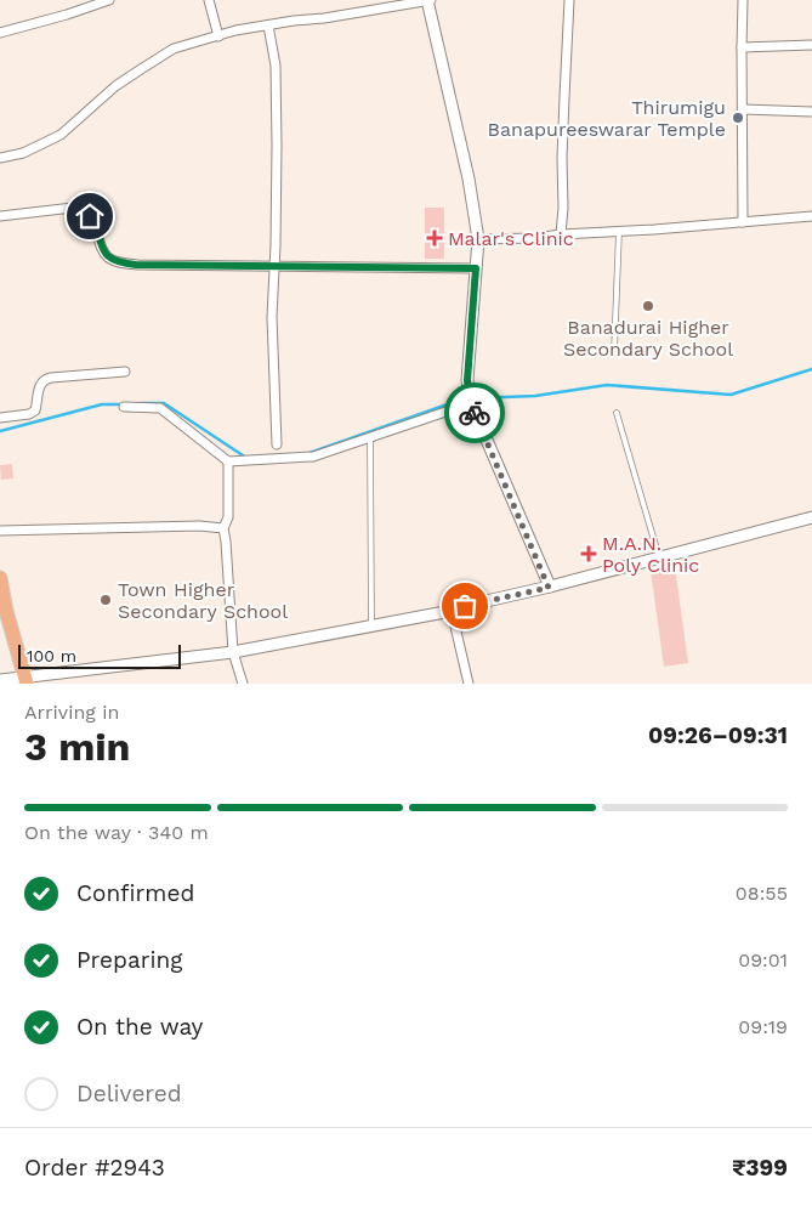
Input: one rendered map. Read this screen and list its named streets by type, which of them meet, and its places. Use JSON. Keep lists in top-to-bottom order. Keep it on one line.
{"places":{"other":["Thirumigu Banapureeswarar Temple","Banadurai Higher Secondary School","Town Higher Secondary School"],"health":["Malar's Clinic","M.A.N. Poly Clinic"]},"scale_bar":"100 m","page":{"scale":"100 m","heading":["3 min","Arriving in","09:26–09:31"],"panel":["Order #2943","₹399"],"bar":"On the way · 340 m","list":[["Confirmed","08:55"],["Preparing","09:01"],["On the way","09:19"],"Delivered"]}}
